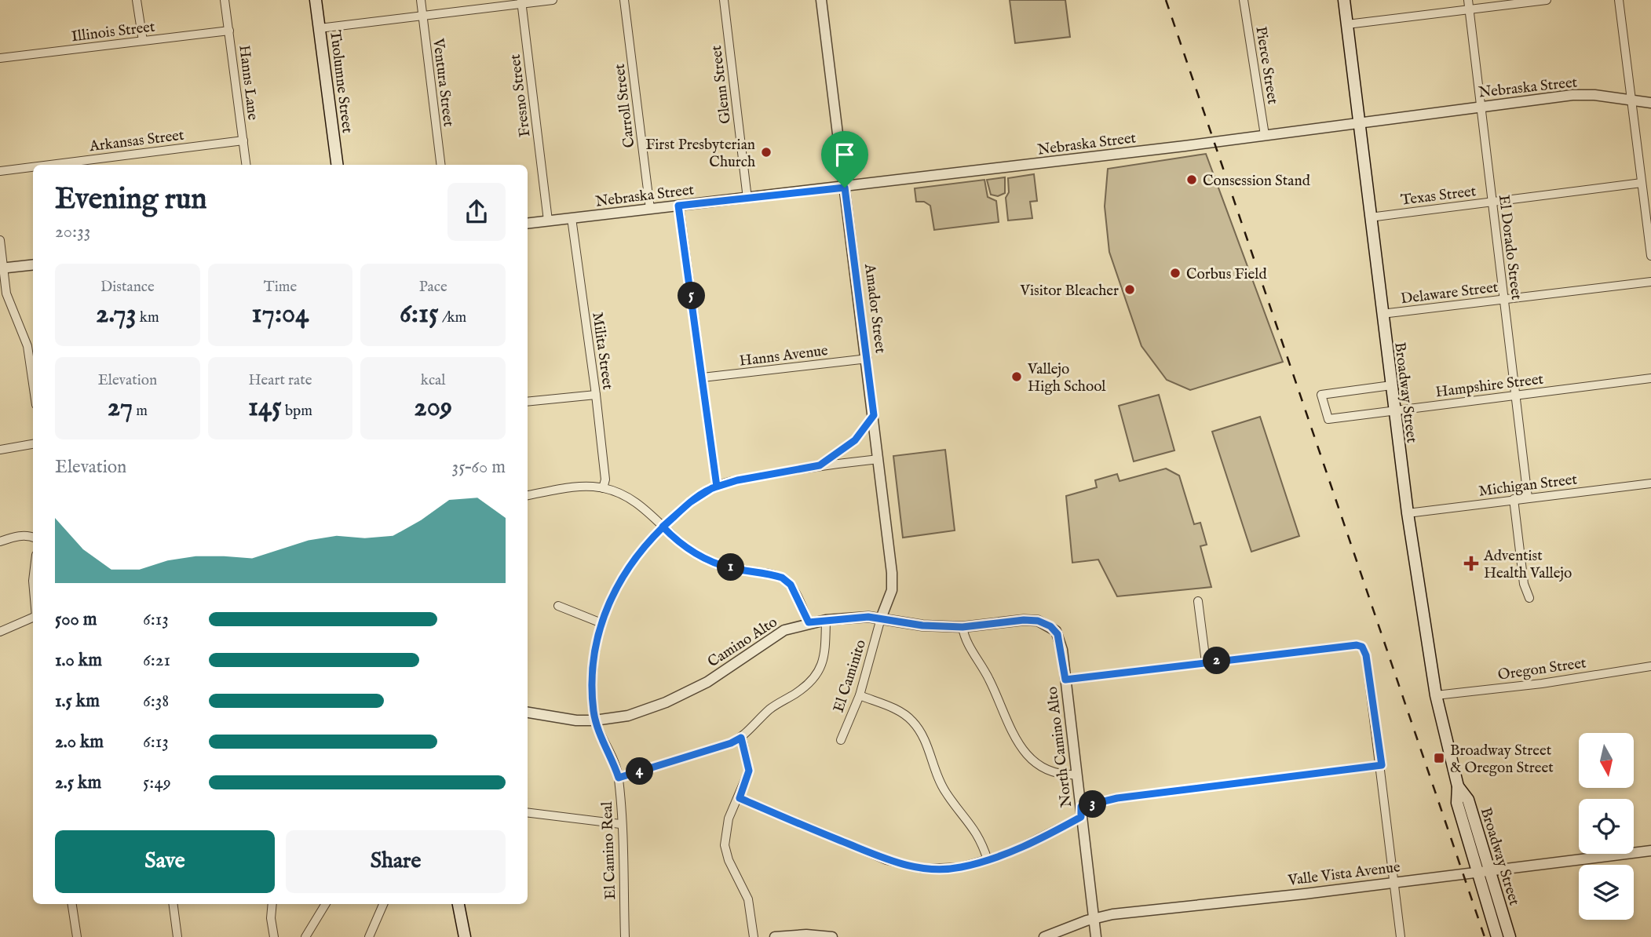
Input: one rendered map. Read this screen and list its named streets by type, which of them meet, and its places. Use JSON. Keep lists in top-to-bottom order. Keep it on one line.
{"streets":{"main road":["Tuolumne Street","Broadway Street"],"street":["Illinois Street","Pierce Street","Hanns Lane","Ventura Street","Glenn Street","Nebraska Street","Fresno Street","Carroll Street","Arkansas Street","Texas Street","El Dorado Street","Delaware Street","Amador Street","Milita Street","Hanns Avenue","Hampshire Street","Michigan Street","Camino Alto","Oregon Street","El Caminito","North Camino Alto","El Camino Real","Valle Vista Avenue"]},"crossings":[["Illinois Street","Hanns Lane"],["Pierce Street","Nebraska Street"],["Hanns Lane","Arkansas Street"],["Glenn Street","Nebraska Street"],["Nebraska Street","Fresno Street"],["Nebraska Street","Carroll Street"],["Nebraska Street","El Dorado Street"],["Nebraska Street","Amador Street"],["Nebraska Street","Milita Street"],["Nebraska Street","Broadway Street"],["Texas Street","El Dorado Street"],["Texas Street","Broadway Street"],["El Dorado Street","Delaware Street"],["El Dorado Street","Hampshire Street"],["El Dorado Street","Michigan Street"],["Delaware Street","Broadway Street"],["Amador Street","Hanns Avenue"],["Amador Street","Camino Alto"],["Amador Street","El Caminito"],["Amador Street","El Camino Real"],["Hampshire Street","Broadway Street"],["Broadway Street","Michigan Street"],["Broadway Street","Oregon Street"],["Broadway Street","Valle Vista Avenue"],["Camino Alto","El Caminito"],["Camino Alto","North Camino Alto"],["Camino Alto","El Camino Real"],["North Camino Alto","Valle Vista Avenue"]],"places":{"other":["First Presbyterian Church","Consession Stand","Corbus Field","Visitor Bleacher","Vallejo High School"],"health":["Adventist Health Vallejo"],"transit":["Broadway Street & Oregon Street"]},"north":"bottom","page":{"heading":["Evening run","20:33"],"stats":[["Distance","2.73 km"],["Time","17:04"],["Pace","6:15 /km"],["Elevation","27 m"],["Heart rate","145 bpm"],["kcal","209"]],"pins":["5","1","2","4","3"],"chart":["Elevation","35–60 m"],"list":[{"name":"500 m","note":"6:13"},{"name":"1.0 km","note":"6:21"},{"name":"1.5 km","note":"6:38"},{"name":"2.0 km","note":"6:13"},{"name":"2.5 km","note":"5:49"}],"buttons":["Save","Share"]}}
